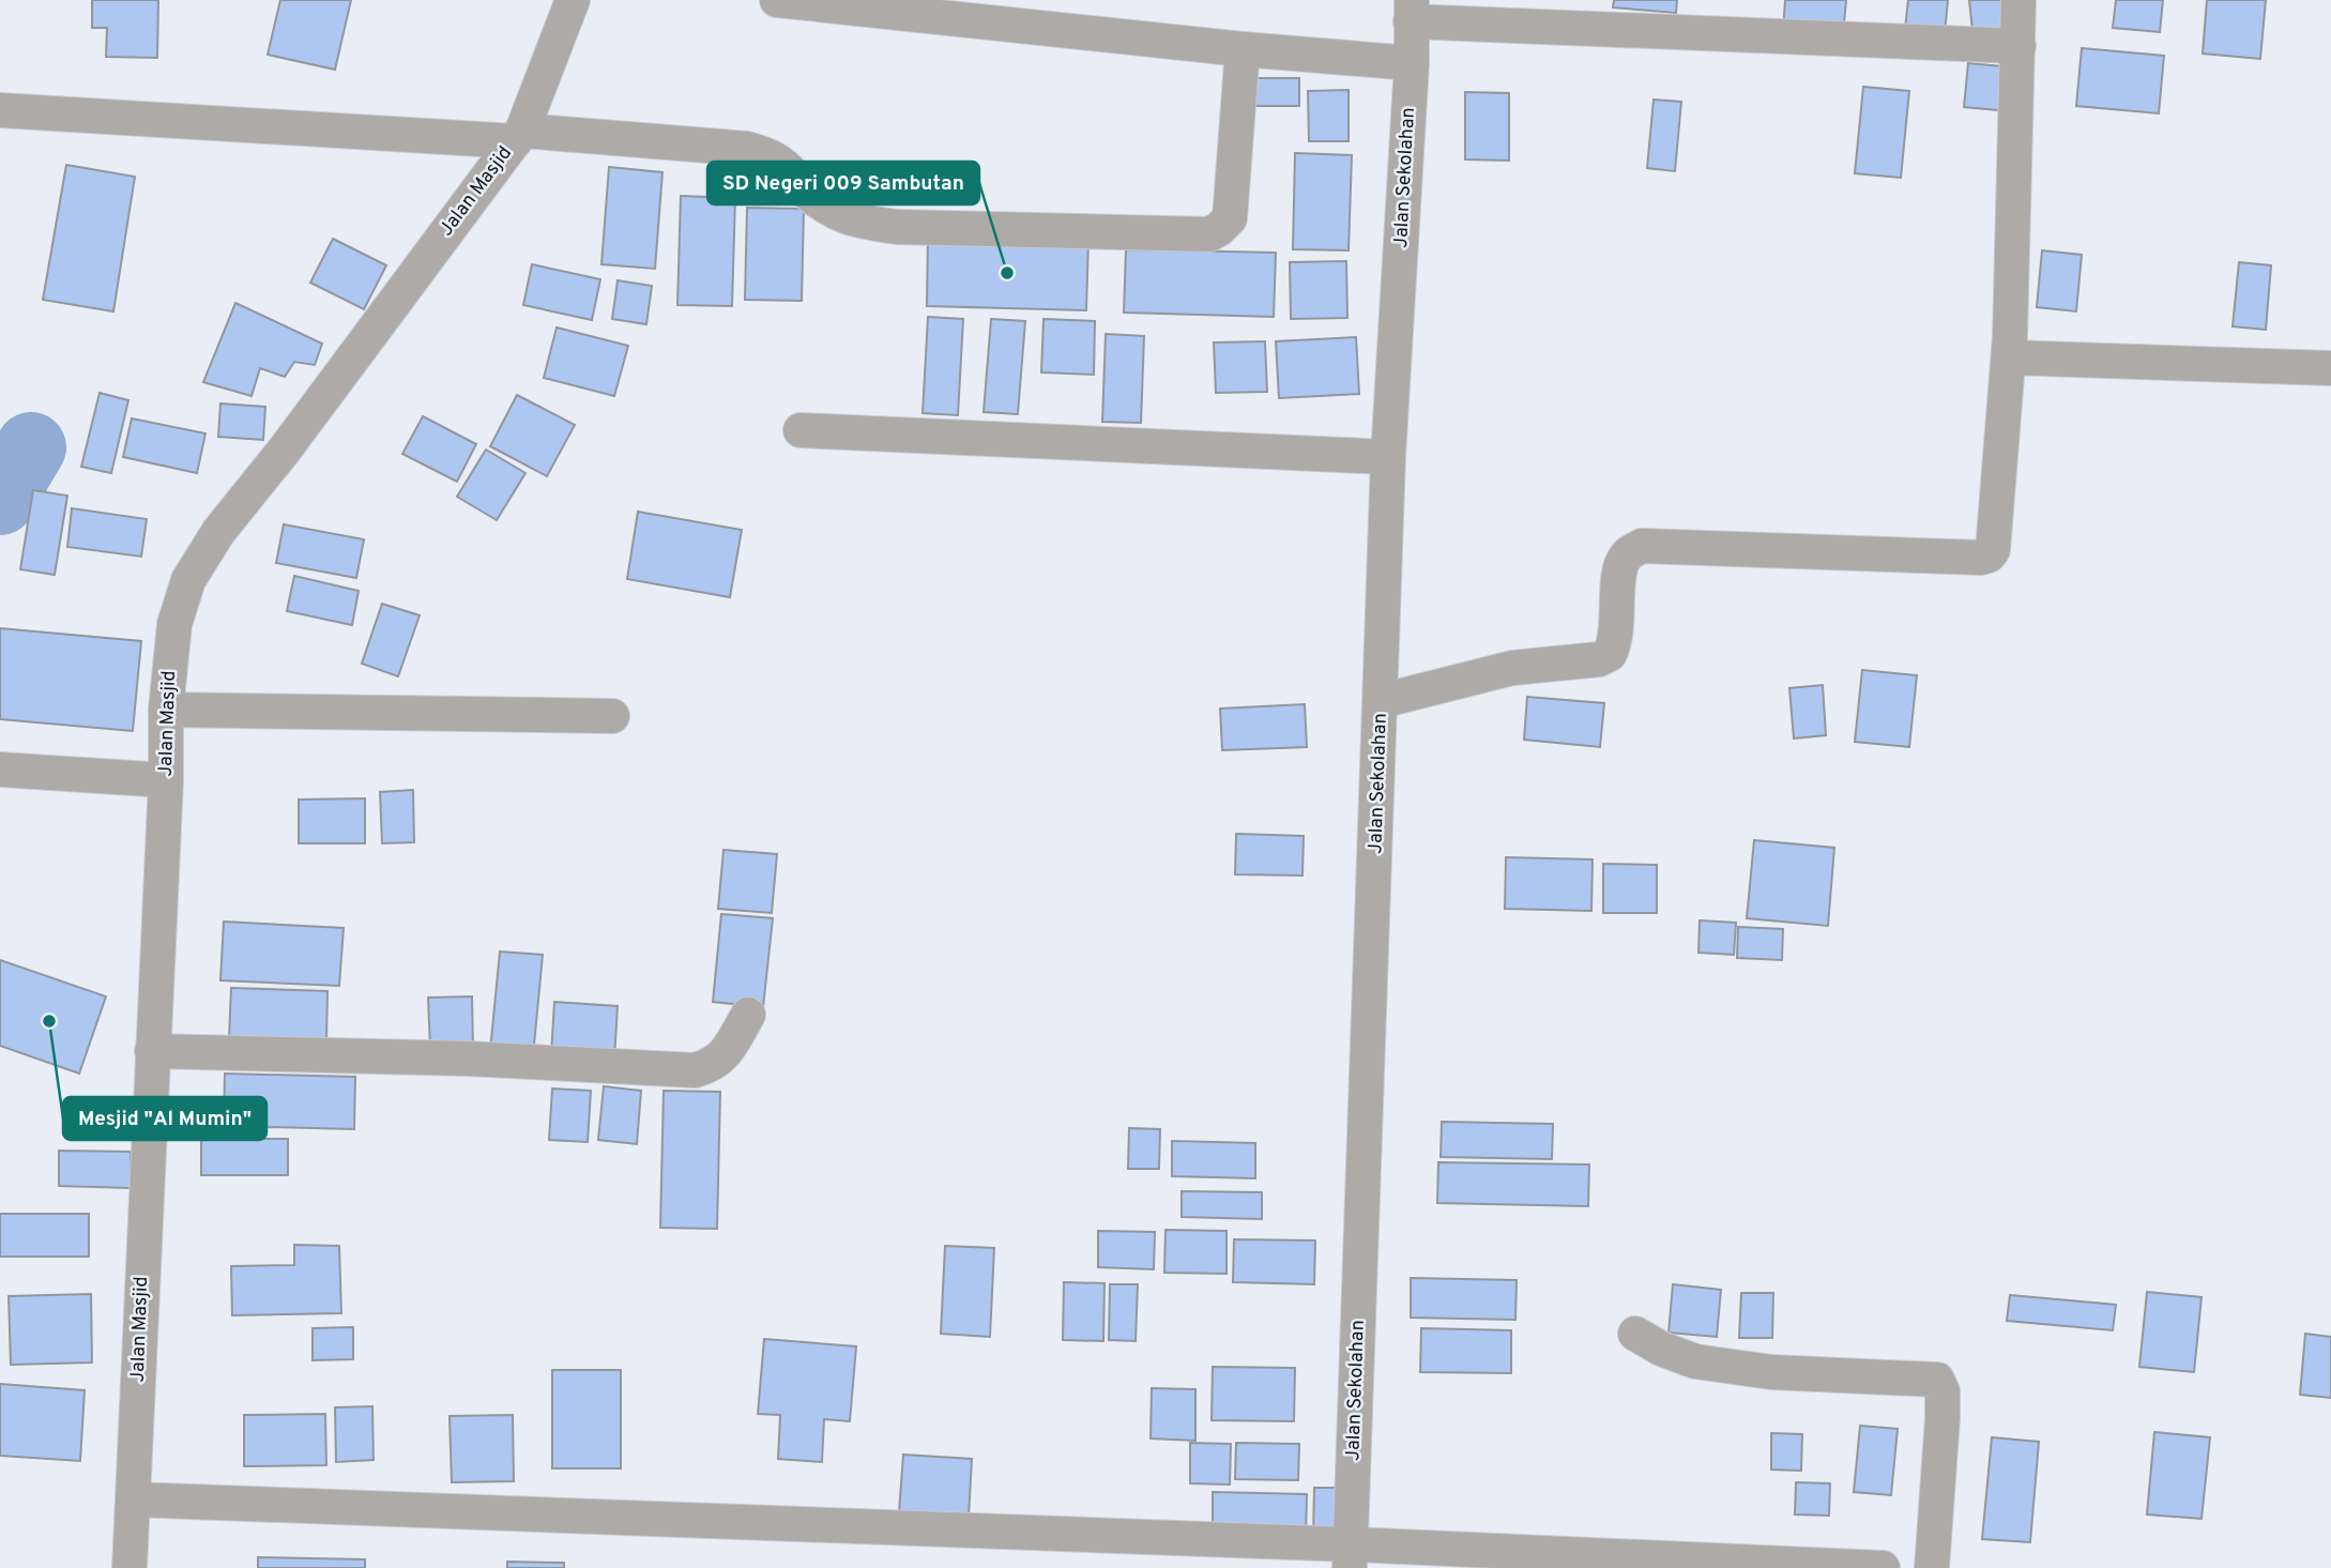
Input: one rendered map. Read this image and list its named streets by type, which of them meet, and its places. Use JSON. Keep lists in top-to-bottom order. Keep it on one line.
{"streets":{"street":["Jalan Sekolahan","Jalan Masjid"]},"places":["SD Negeri 009 Sambutan","Mesjid \"Al Mumin\""]}
